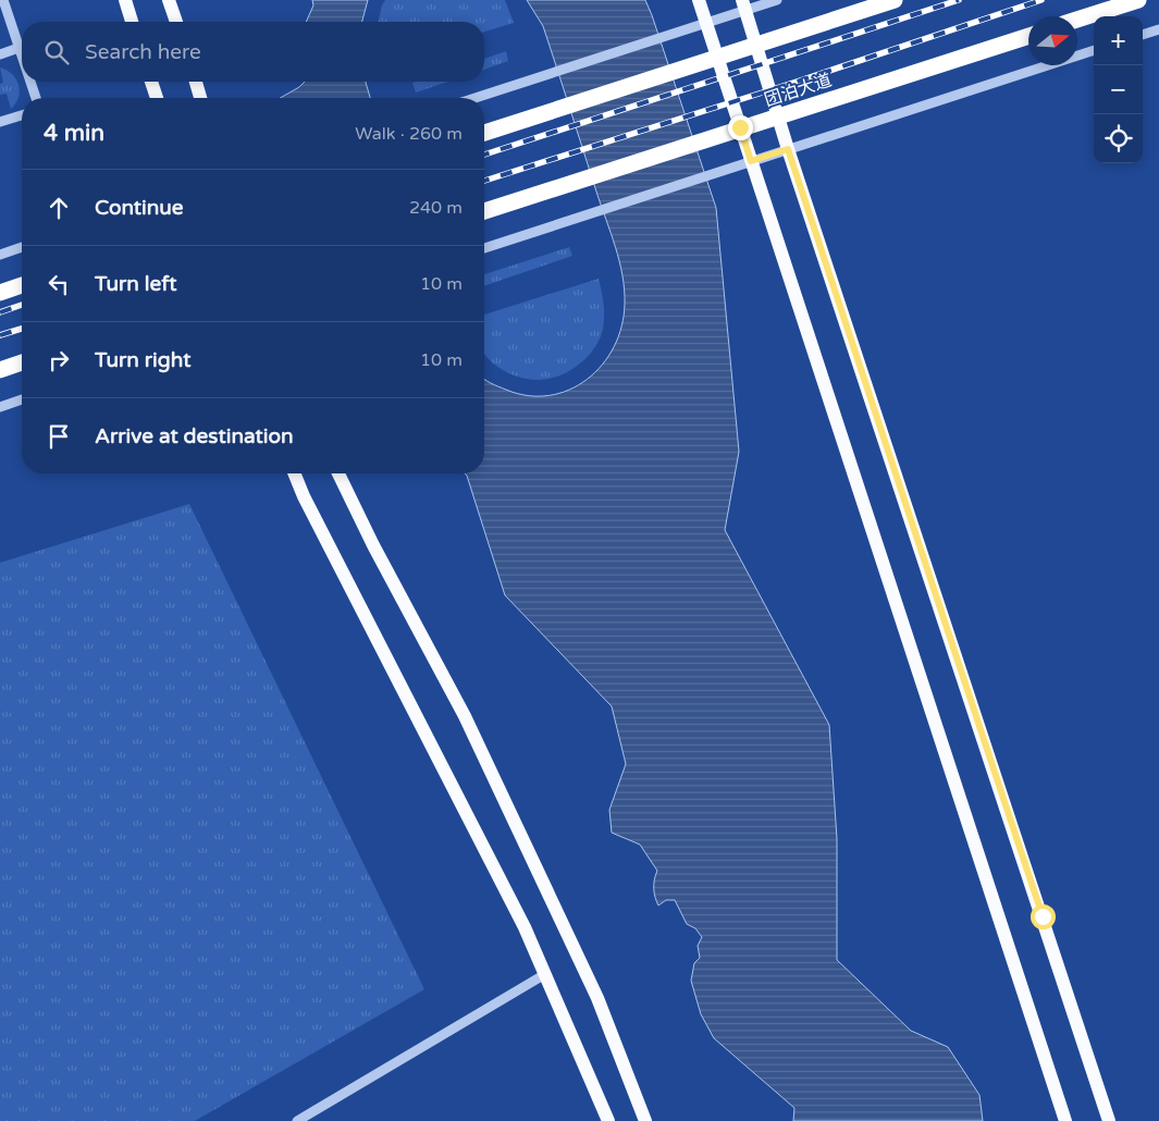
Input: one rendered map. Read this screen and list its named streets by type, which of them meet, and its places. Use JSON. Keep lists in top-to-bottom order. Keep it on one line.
{"streets":{"highway":["团泊大道"]},"north":"right","page":{"map_buttons":["+","−"],"search":"Search here","heading":["4 min","Walk · 260 m"],"list":[["Continue","240 m"],["Turn left","10 m"],["Turn right","10 m"],"Arrive at destination"]}}
